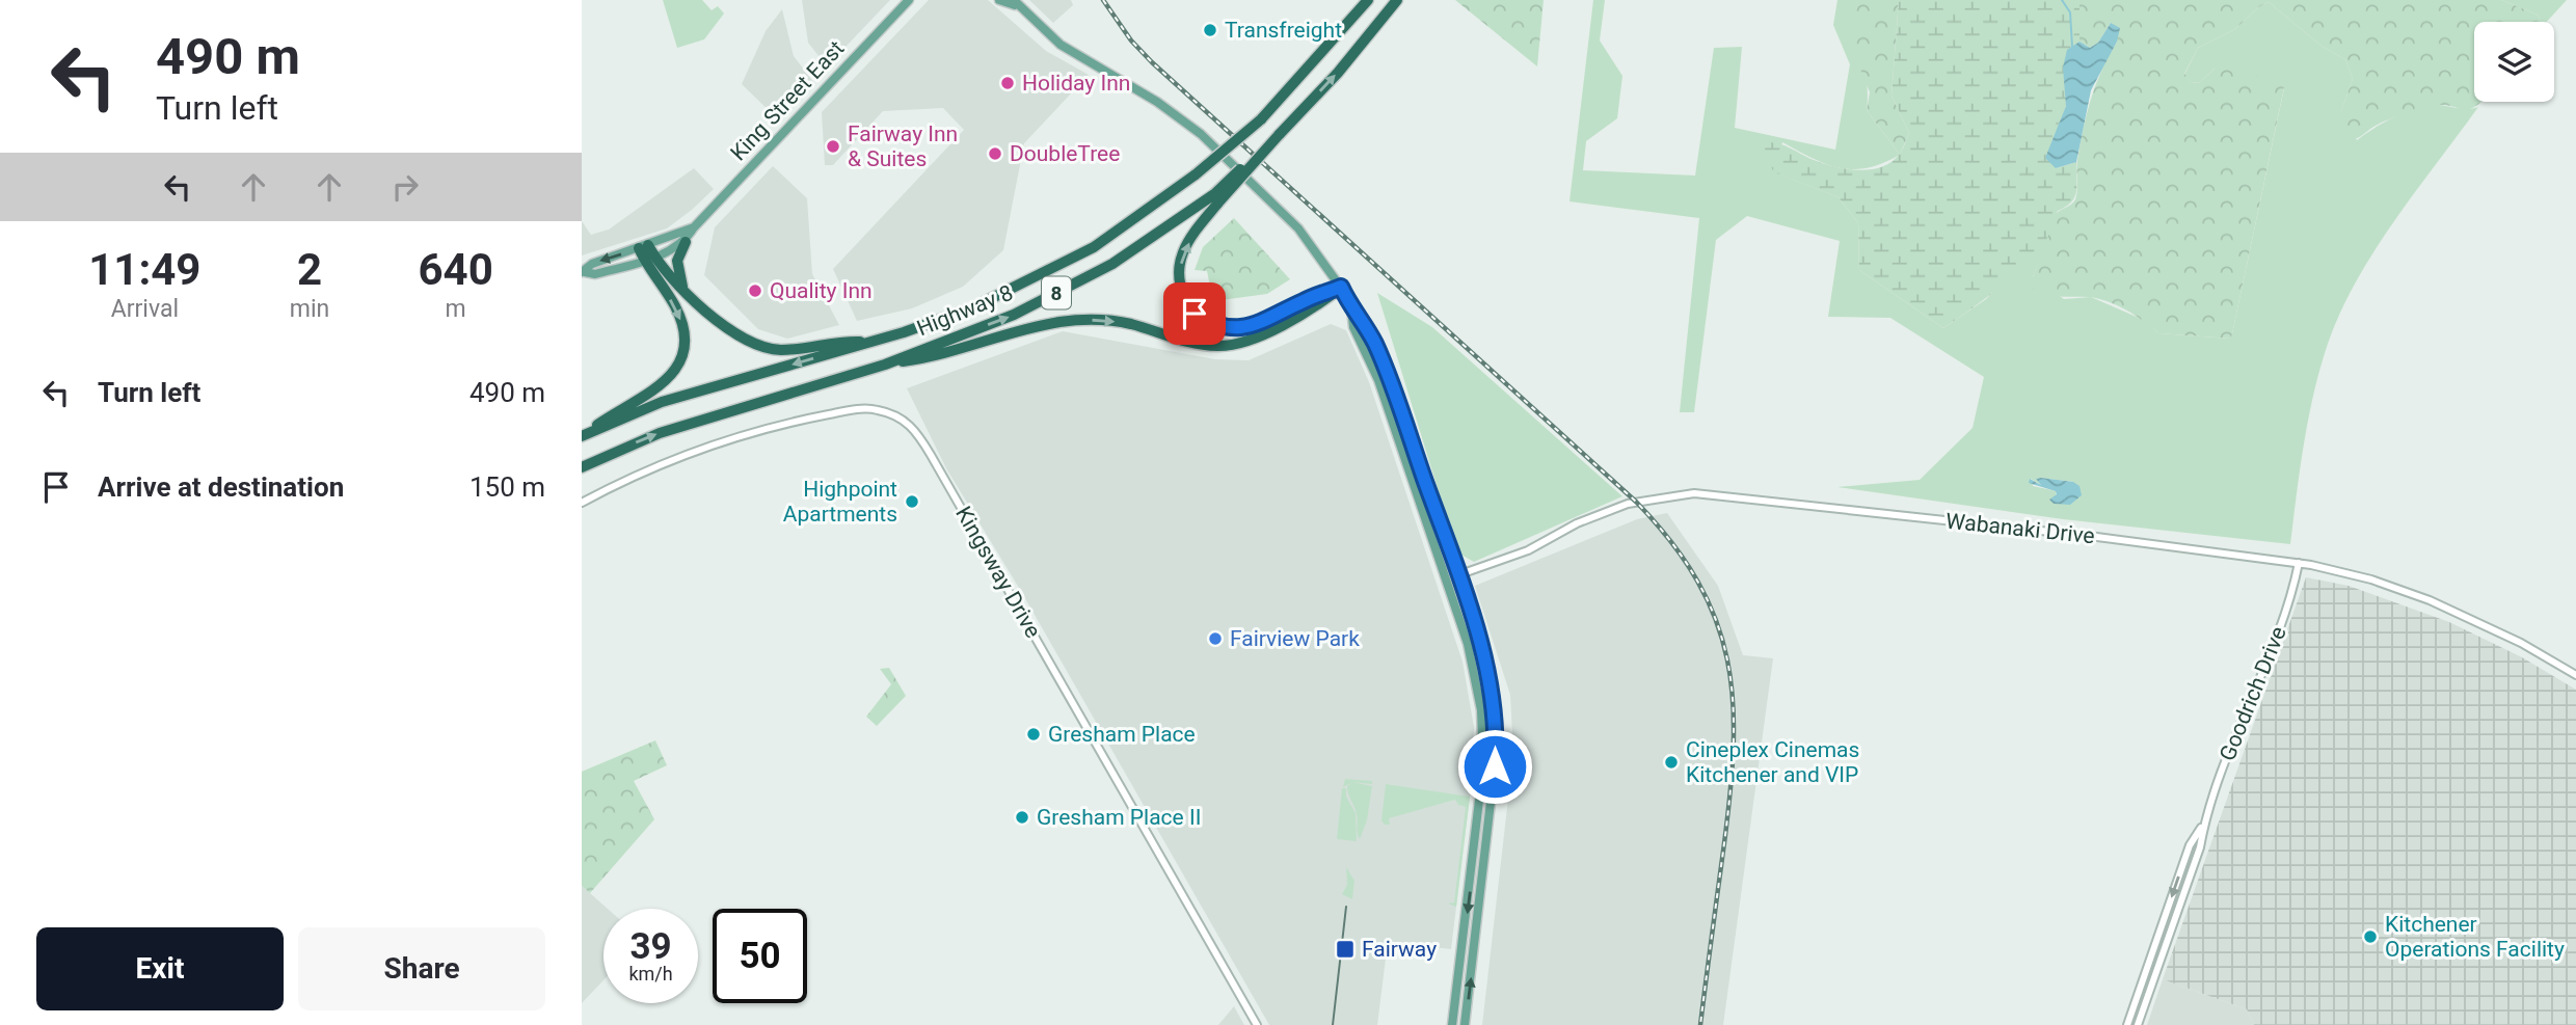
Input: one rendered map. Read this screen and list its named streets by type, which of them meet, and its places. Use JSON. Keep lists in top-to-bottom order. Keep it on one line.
{"streets":{"highway":["8","Highway 8"],"main road":["King Street East"],"street":["Wabanaki Drive","Kingsway Drive","Goodrich Drive"]},"crossings":[["Wabanaki Drive","Goodrich Drive"]],"places":{"other":["Transfreight","Holiday Inn","Fairway Inn & Suites","DoubleTree","Quality Inn","Highpoint Apartments","Fairview Park","Gresham Place","Cineplex Cinemas Kitchener and VIP","Gresham Place II","Kitchener Operations Facility"],"transit":["Fairway"]},"page":{"turn":["490 m","Turn left"],"eta":["11:49","Arrival","2","min","640","m"],"list":[{"name":"Turn left","value":"490 m"},{"name":"Arrive at destination","value":"150 m"}],"speed":"39 km/h","limit":"50","buttons":["Exit","Share"]}}
